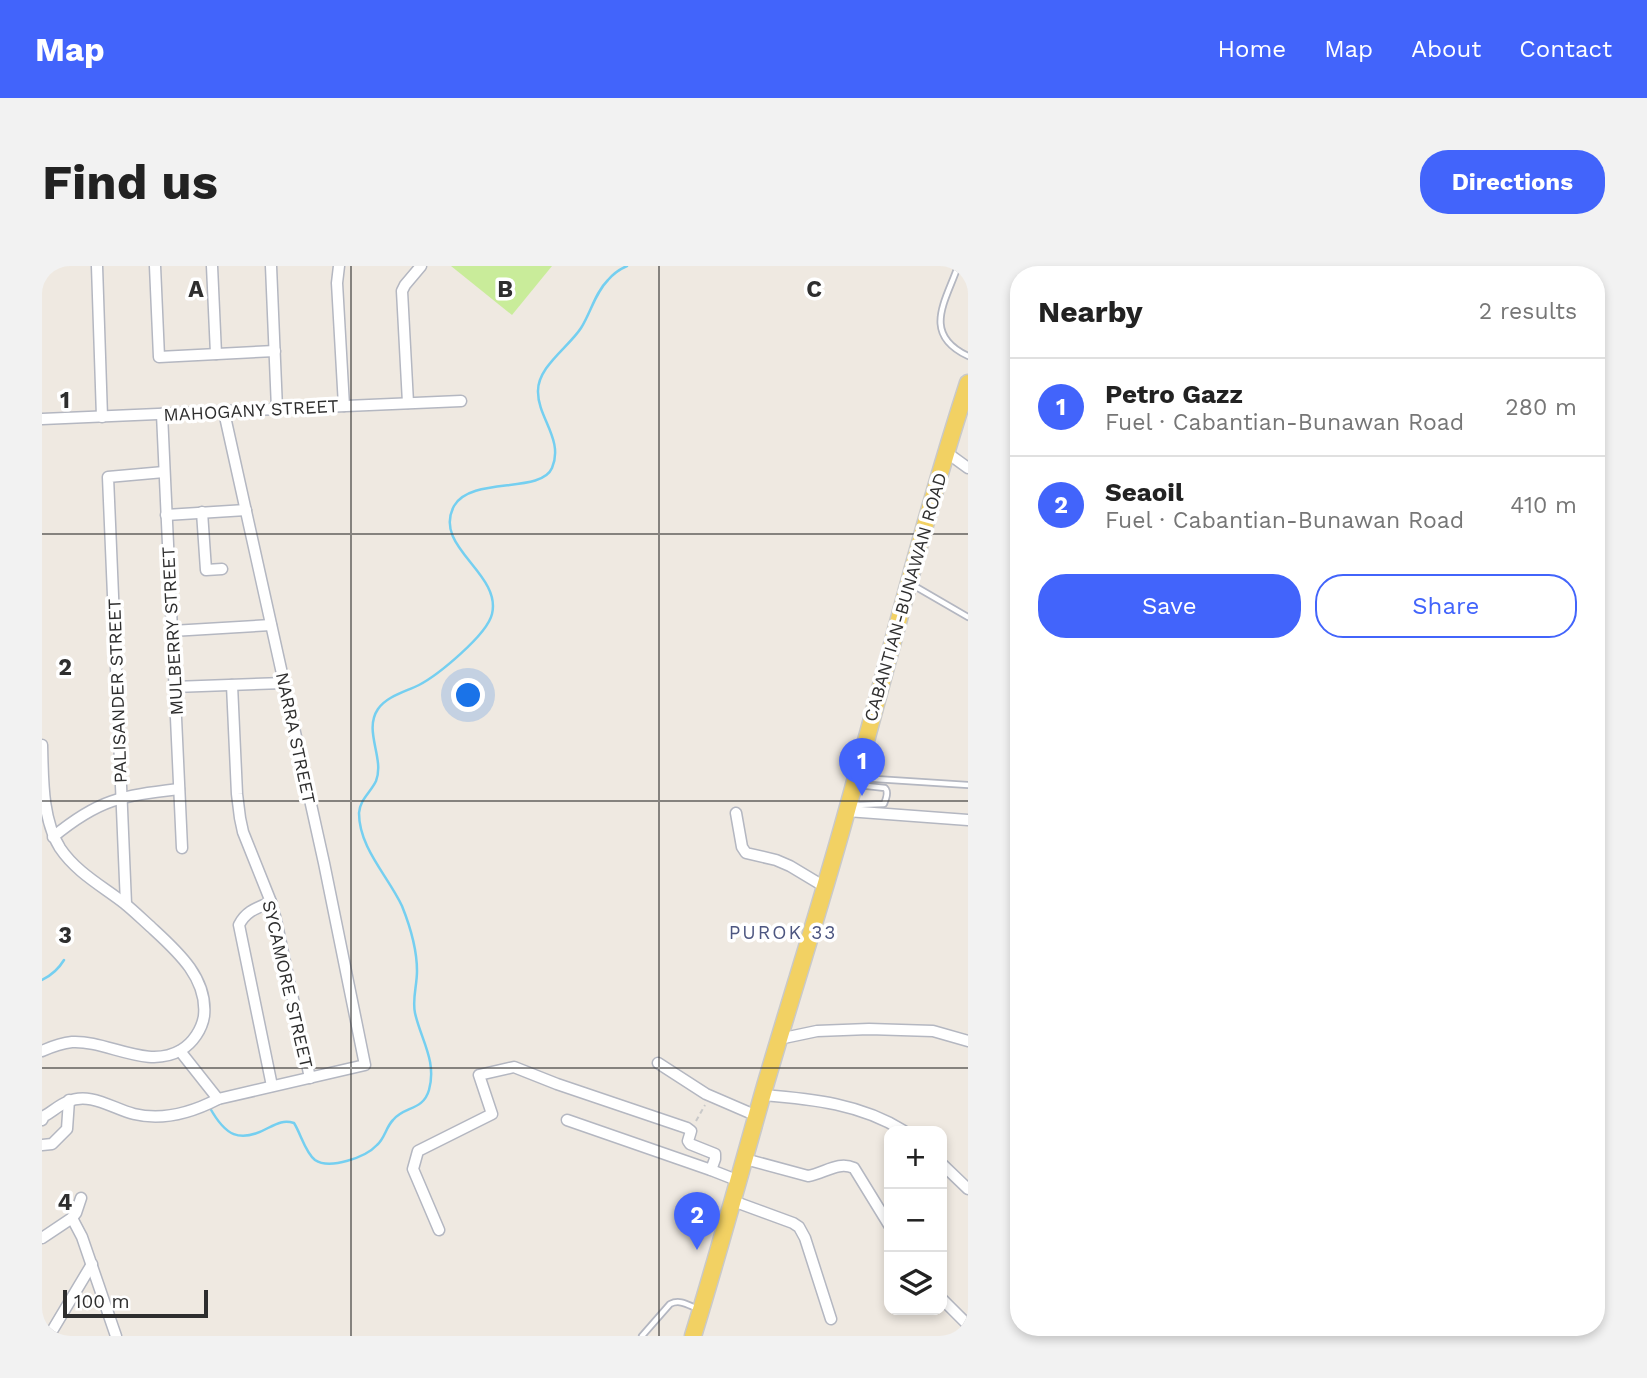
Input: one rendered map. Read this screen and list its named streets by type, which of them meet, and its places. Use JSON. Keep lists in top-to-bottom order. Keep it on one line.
{"streets":{"main road":["CABANTIAN-BUNAWAN ROAD"],"street":["MAHOGANY STREET","MULBERRY STREET","PALISANDER STREET","NARRA STREET","SYCAMORE STREET"]},"crossings":[["MAHOGANY STREET","MULBERRY STREET"],["MAHOGANY STREET","NARRA STREET"],["MULBERRY STREET","PALISANDER STREET"],["NARRA STREET","SYCAMORE STREET"]],"districts":["PUROK 33"],"scale_bar":"100 m","page":{"header":"Map","nav":["Home","Map","About","Contact"],"buttons":["Directions",["Save","Share"]],"title":"Find us","heading":["Nearby","2 results"],"list":[{"mark":"1","name":"Petro Gazz","note":"Fuel · Cabantian-Bunawan Road","value":"280 m"},{"mark":"2","name":"Seaoil","note":"Fuel · Cabantian-Bunawan Road","value":"410 m"}],"pins":["1","2"],"map_buttons":["+","−"],"scale":"100 m"},"grid":{"columns":["A","B","C"],"rows":["1","2","3","4"]}}
